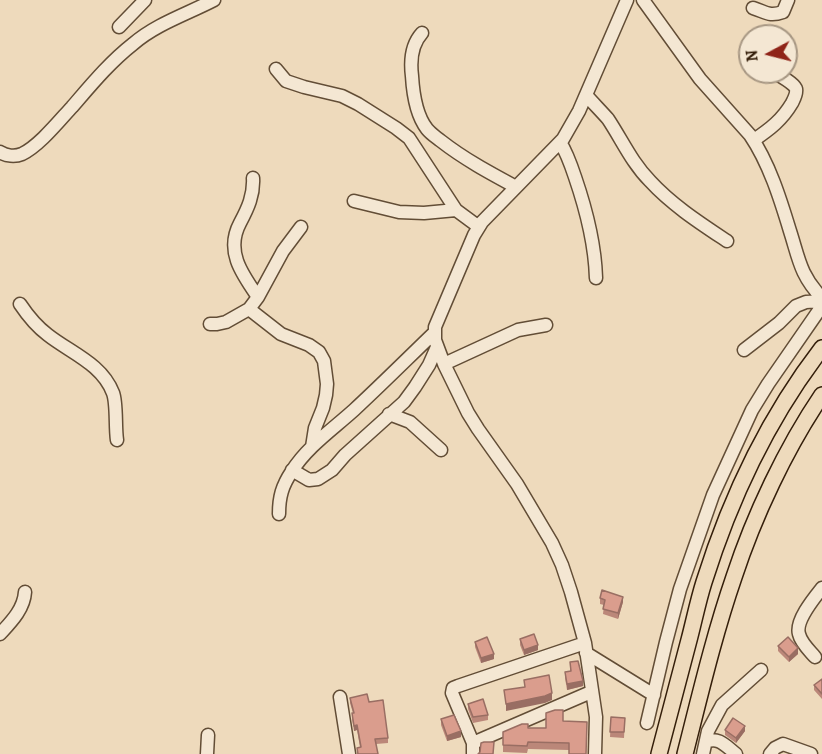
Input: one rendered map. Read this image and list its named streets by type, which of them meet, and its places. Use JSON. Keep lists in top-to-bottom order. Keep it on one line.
{"north":"left"}
